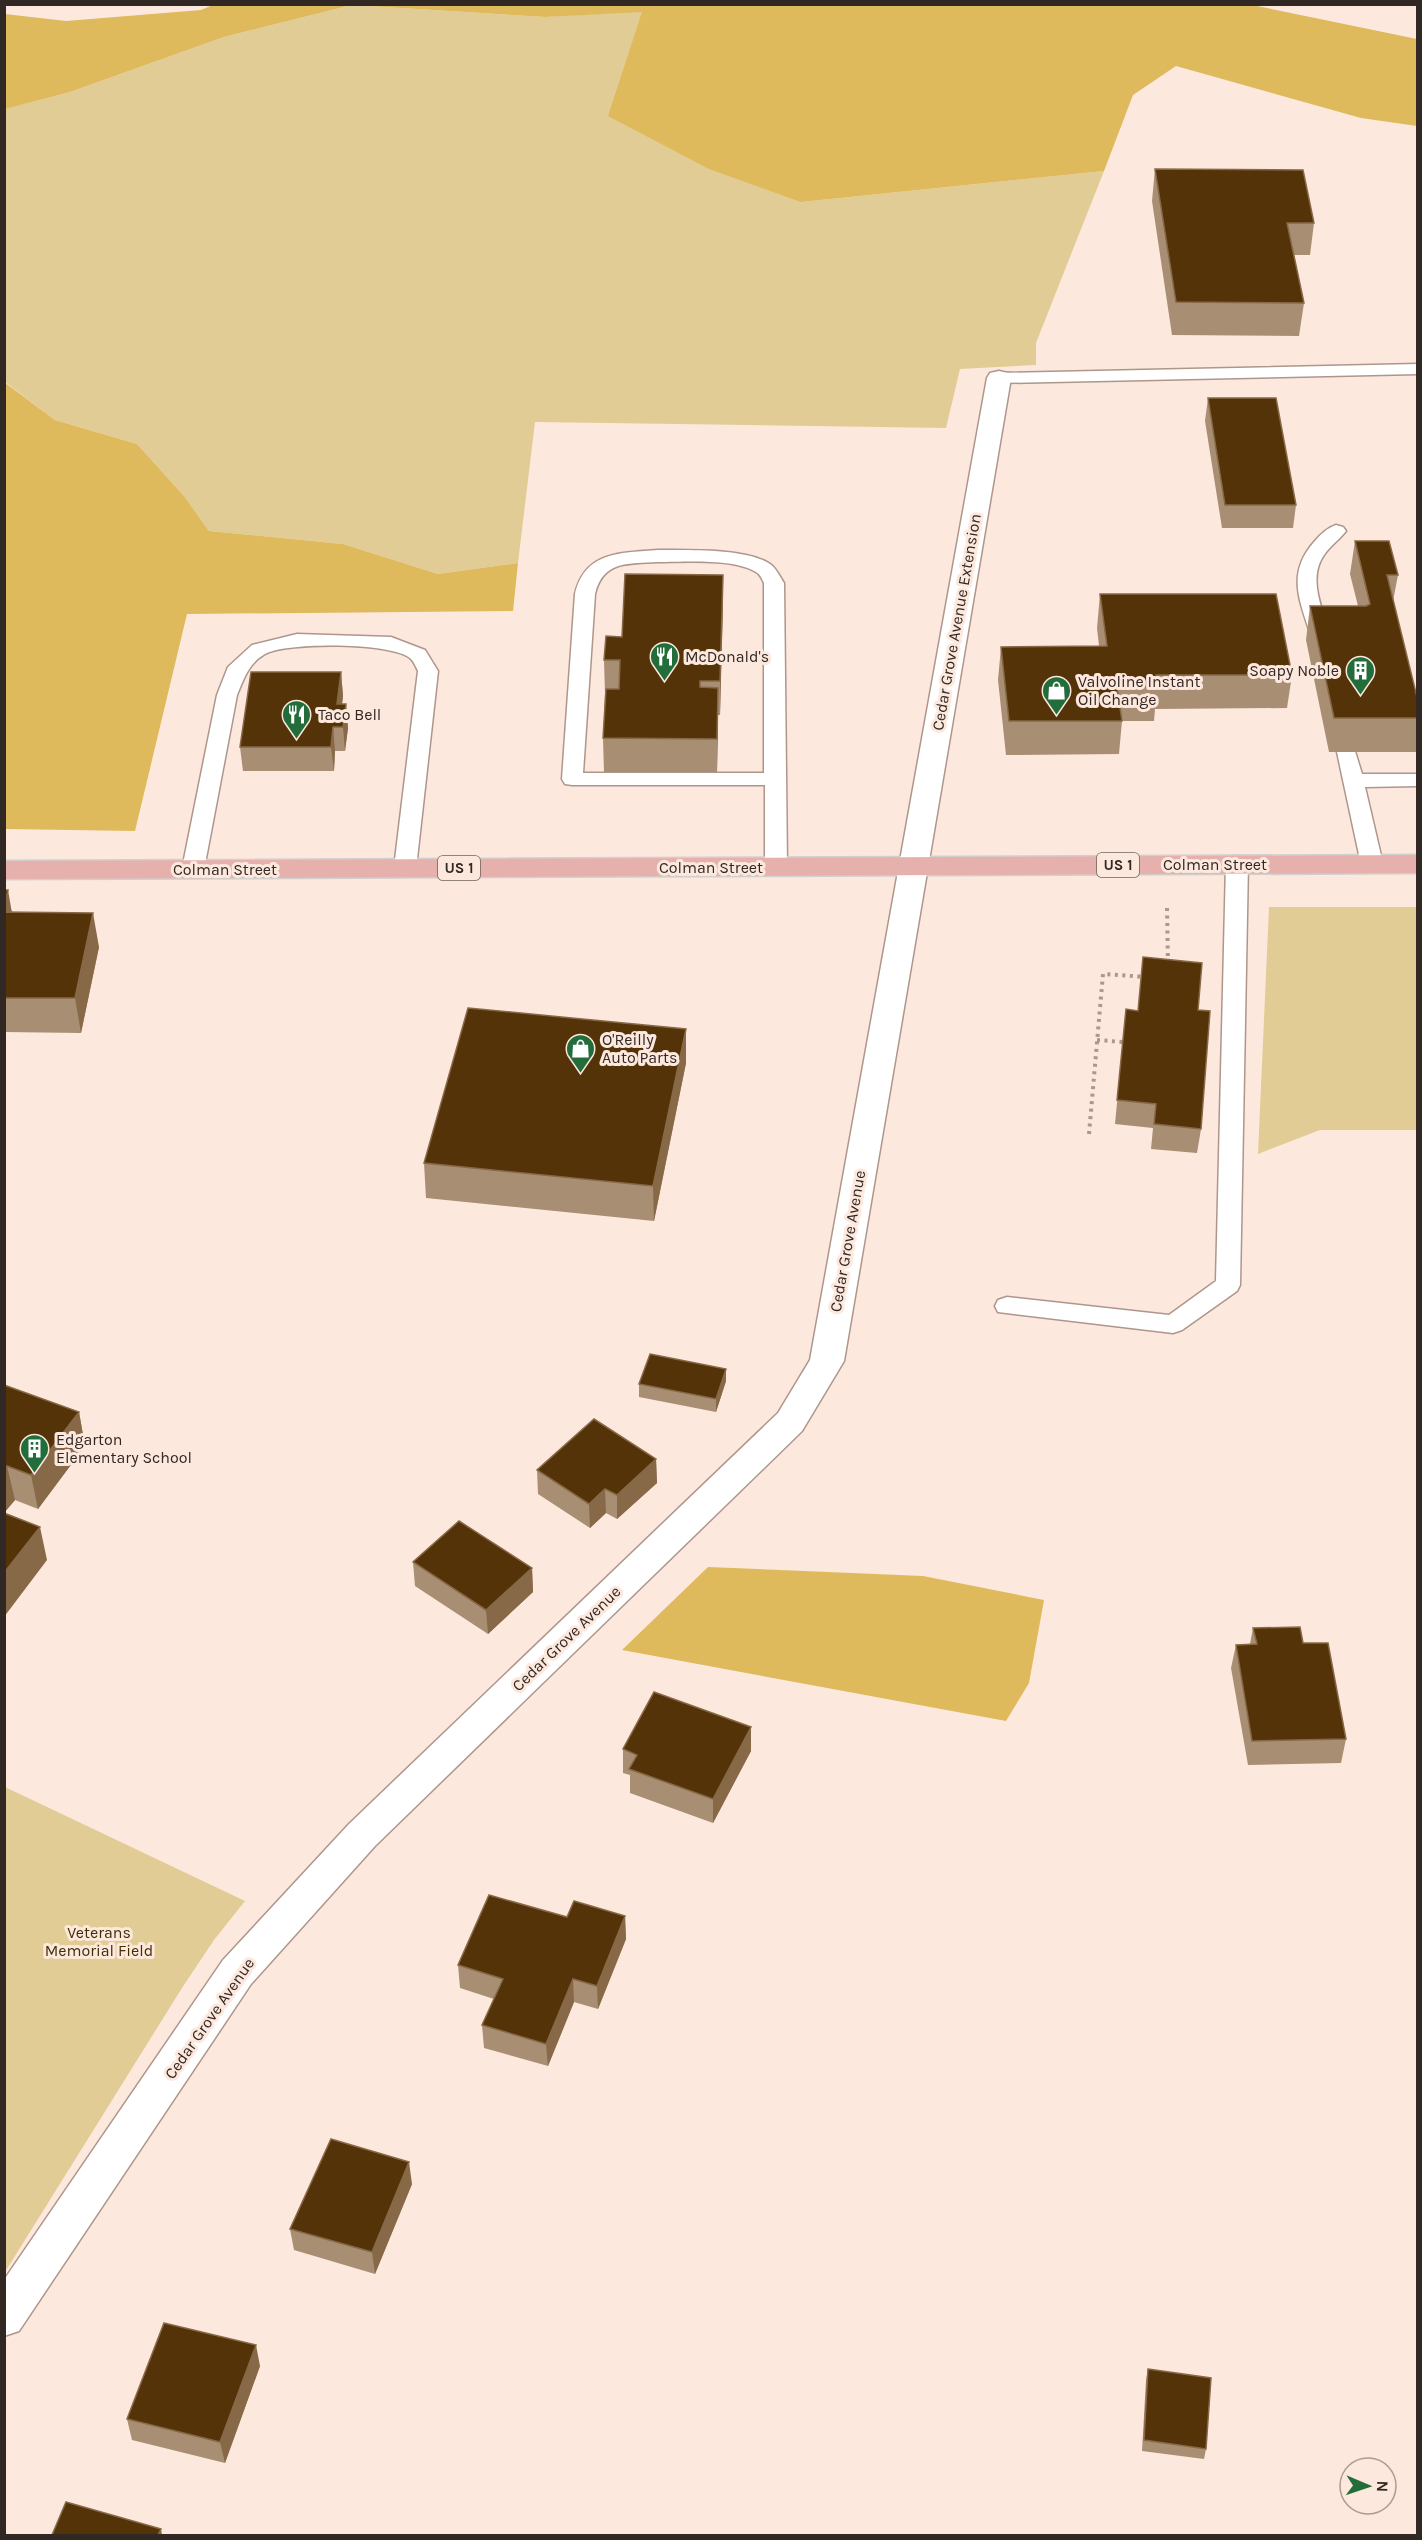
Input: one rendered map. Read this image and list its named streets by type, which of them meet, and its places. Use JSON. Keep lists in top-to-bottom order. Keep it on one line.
{"streets":{"main road":["Colman Street","US 1"],"street":["Cedar Grove Avenue Extension","Cedar Grove Avenue"]},"crossings":[["Cedar Grove Avenue Extension","Colman Street"],["Cedar Grove Avenue Extension","Cedar Grove Avenue"],["Colman Street","Cedar Grove Avenue"]],"parks":["Veterans Memorial Field"],"places":{"restaurant":["McDonald's","Taco Bell"],"building":["Soapy Noble","Edgarton Elementary School"],"shop":["Valvoline Instant Oil Change","O'Reilly Auto Parts"]},"north":"right"}
